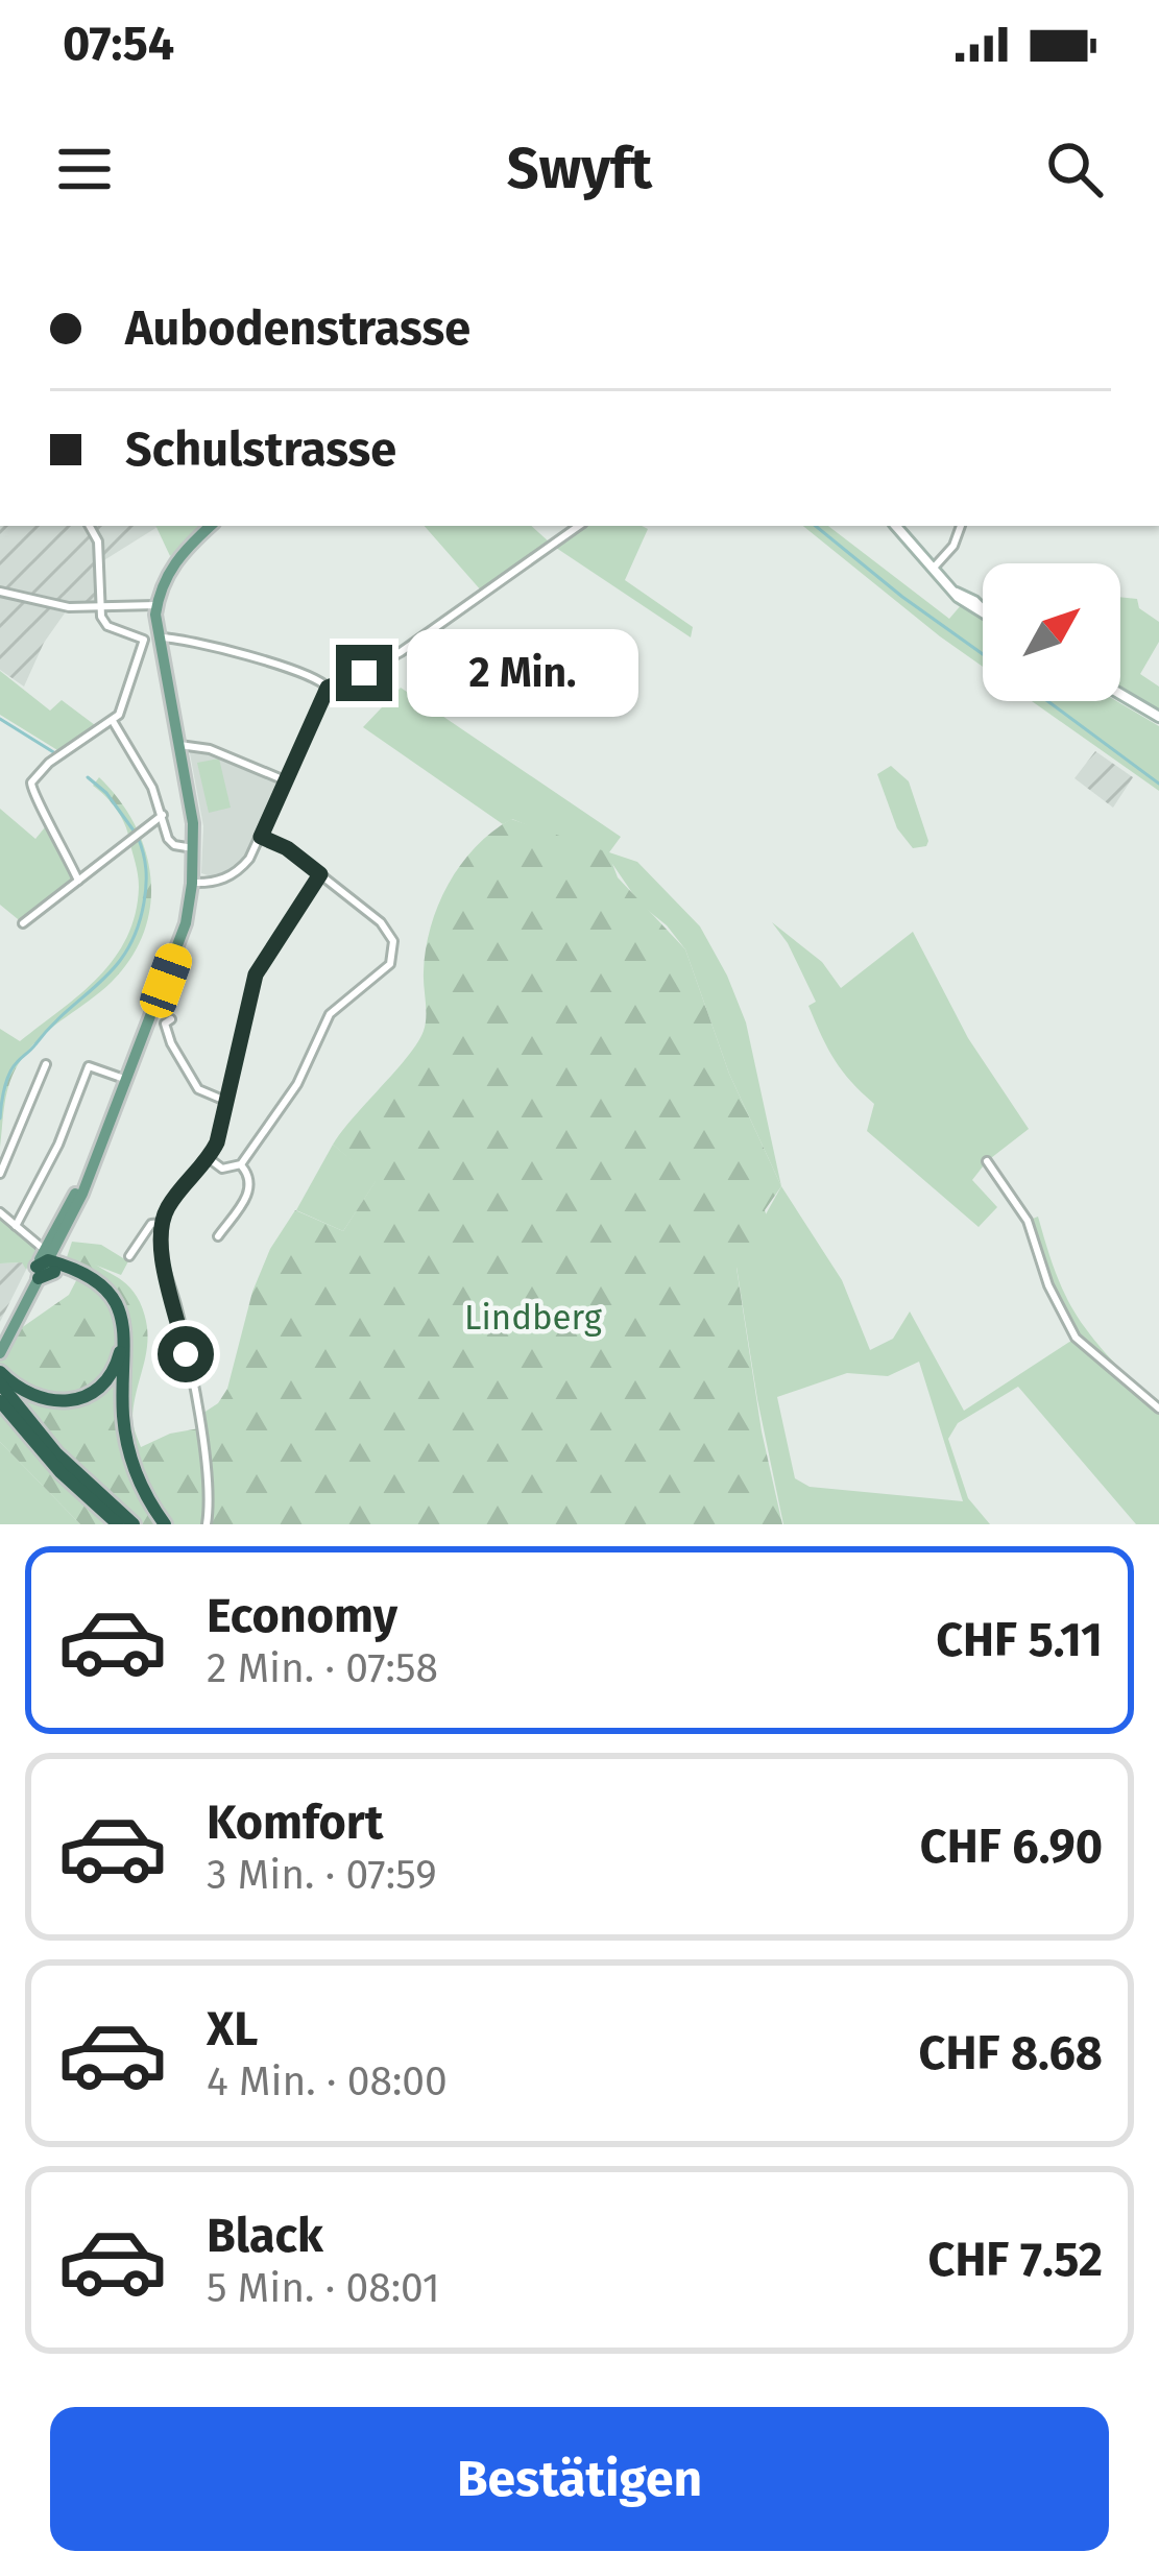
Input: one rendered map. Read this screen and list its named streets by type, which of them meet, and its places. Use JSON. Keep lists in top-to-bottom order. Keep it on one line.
{"parks":["Lindberg"],"north":"top right","page":{"status":"07:54","header":"Swyft","banner":["Aubodenstrasse","Schulstrasse"],"bubble":"2 Min.","list":[{"name":"Economy","note":"2 Min. · 07:58","value":"CHF 5.11"},{"name":"Komfort","note":"3 Min. · 07:59","value":"CHF 6.90"},{"name":"XL","note":"4 Min. · 08:00","value":"CHF 8.68"},{"name":"Black","note":"5 Min. · 08:01","value":"CHF 7.52"}],"buttons":"Bestätigen"}}
